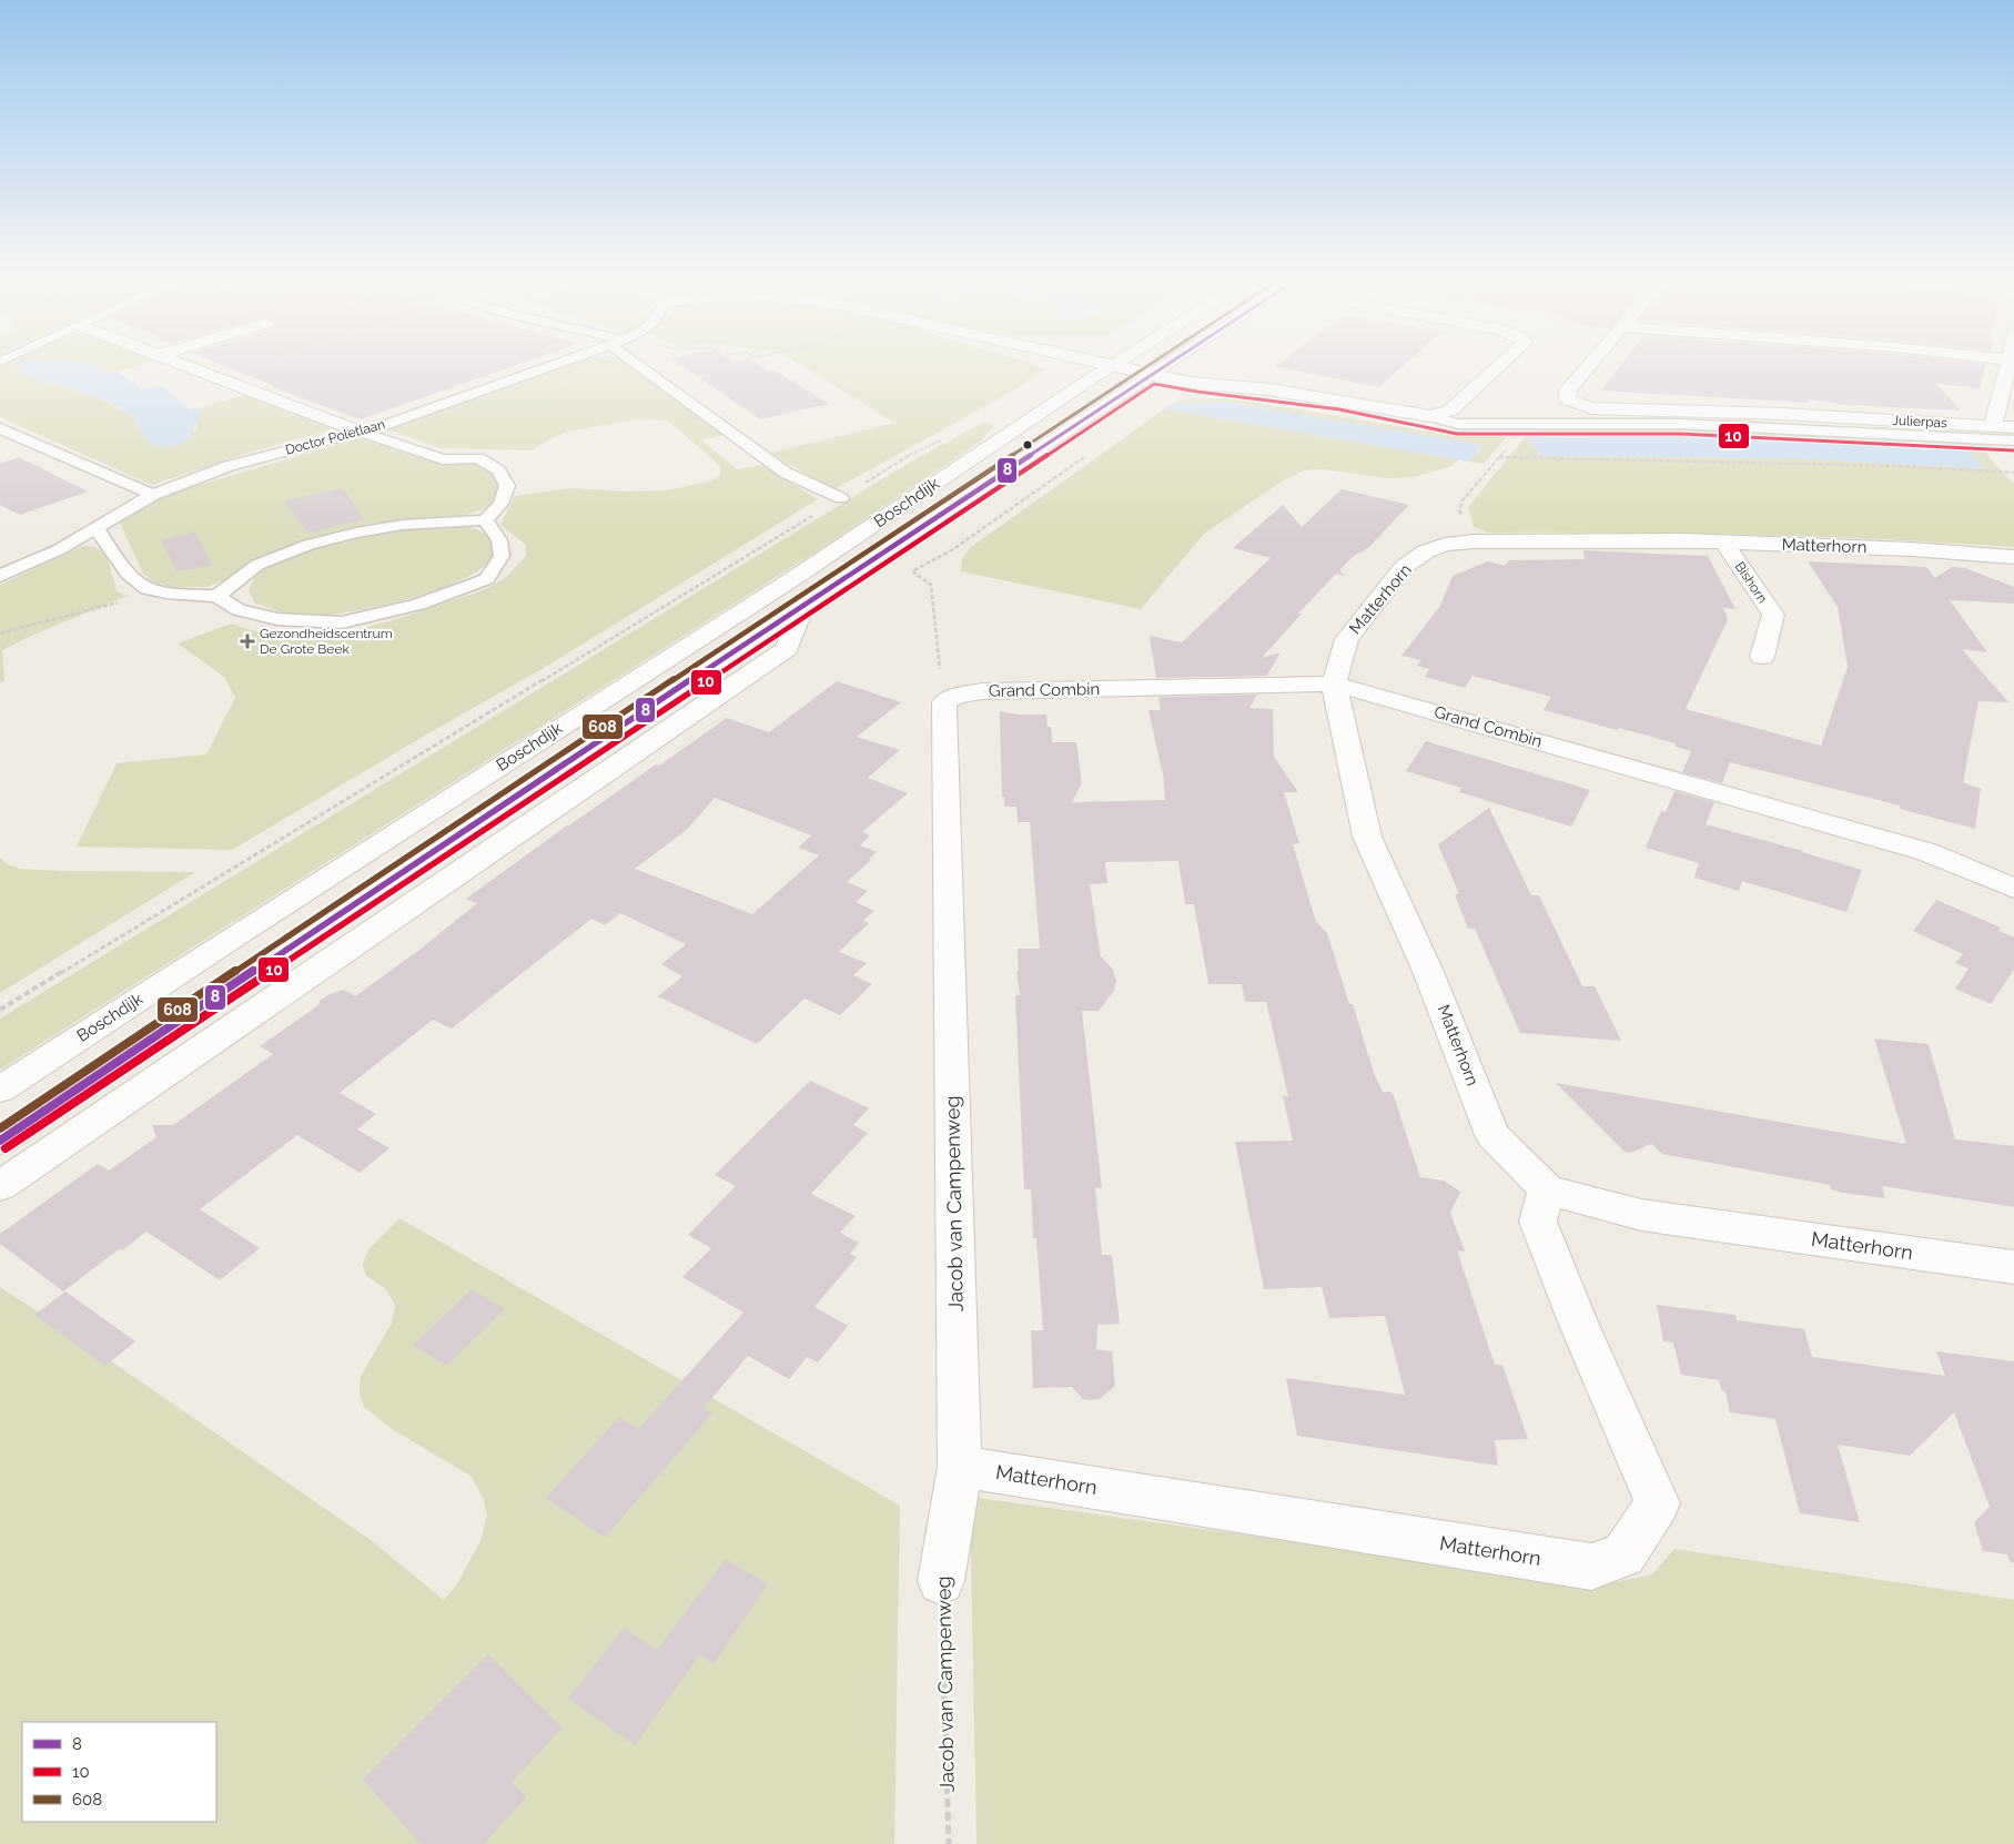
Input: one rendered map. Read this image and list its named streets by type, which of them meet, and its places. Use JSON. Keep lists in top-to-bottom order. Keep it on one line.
{"streets":{"street":["Julierpas","Boschdijk","Matterhorn","Bishorn","Grand Combin","Jacob van Campenweg"],"lane":["Doctor Poletlaan"]},"crossings":[["Matterhorn","Bishorn"],["Matterhorn","Grand Combin"],["Matterhorn","Jacob van Campenweg"],["Grand Combin","Jacob van Campenweg"]],"places":{"health":["Gezondheidscentrum De Grote Beek"]},"lines":["transit line 8","transit line 608","transit line 10"],"legend":["8","10","608"]}
